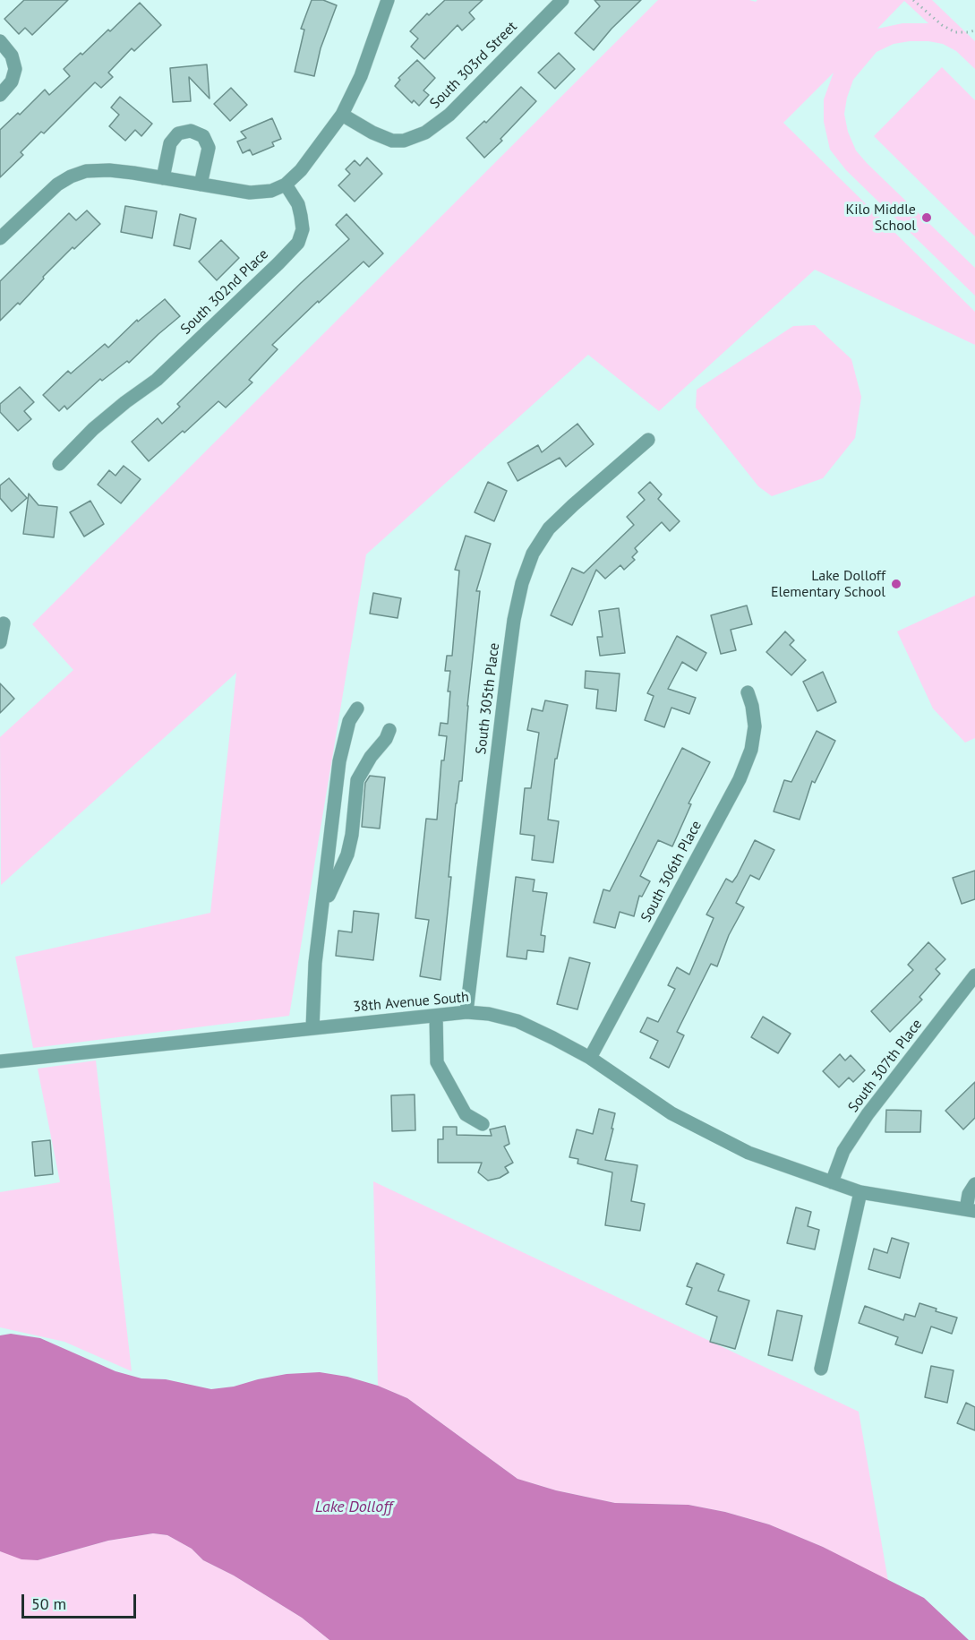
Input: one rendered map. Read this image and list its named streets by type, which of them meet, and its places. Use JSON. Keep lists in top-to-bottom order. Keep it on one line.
{"streets":{"street":["South 303rd Street","South 302nd Place","South 305th Place","South 306th Place","38th Avenue South","South 307th Place"]},"crossings":[["South 305th Place","38th Avenue South"],["South 306th Place","38th Avenue South"],["38th Avenue South","South 307th Place"]],"water":["Lake Dolloff"],"places":["Kilo Middle School","Lake Dolloff Elementary School"],"scale_bar":"50 m"}
